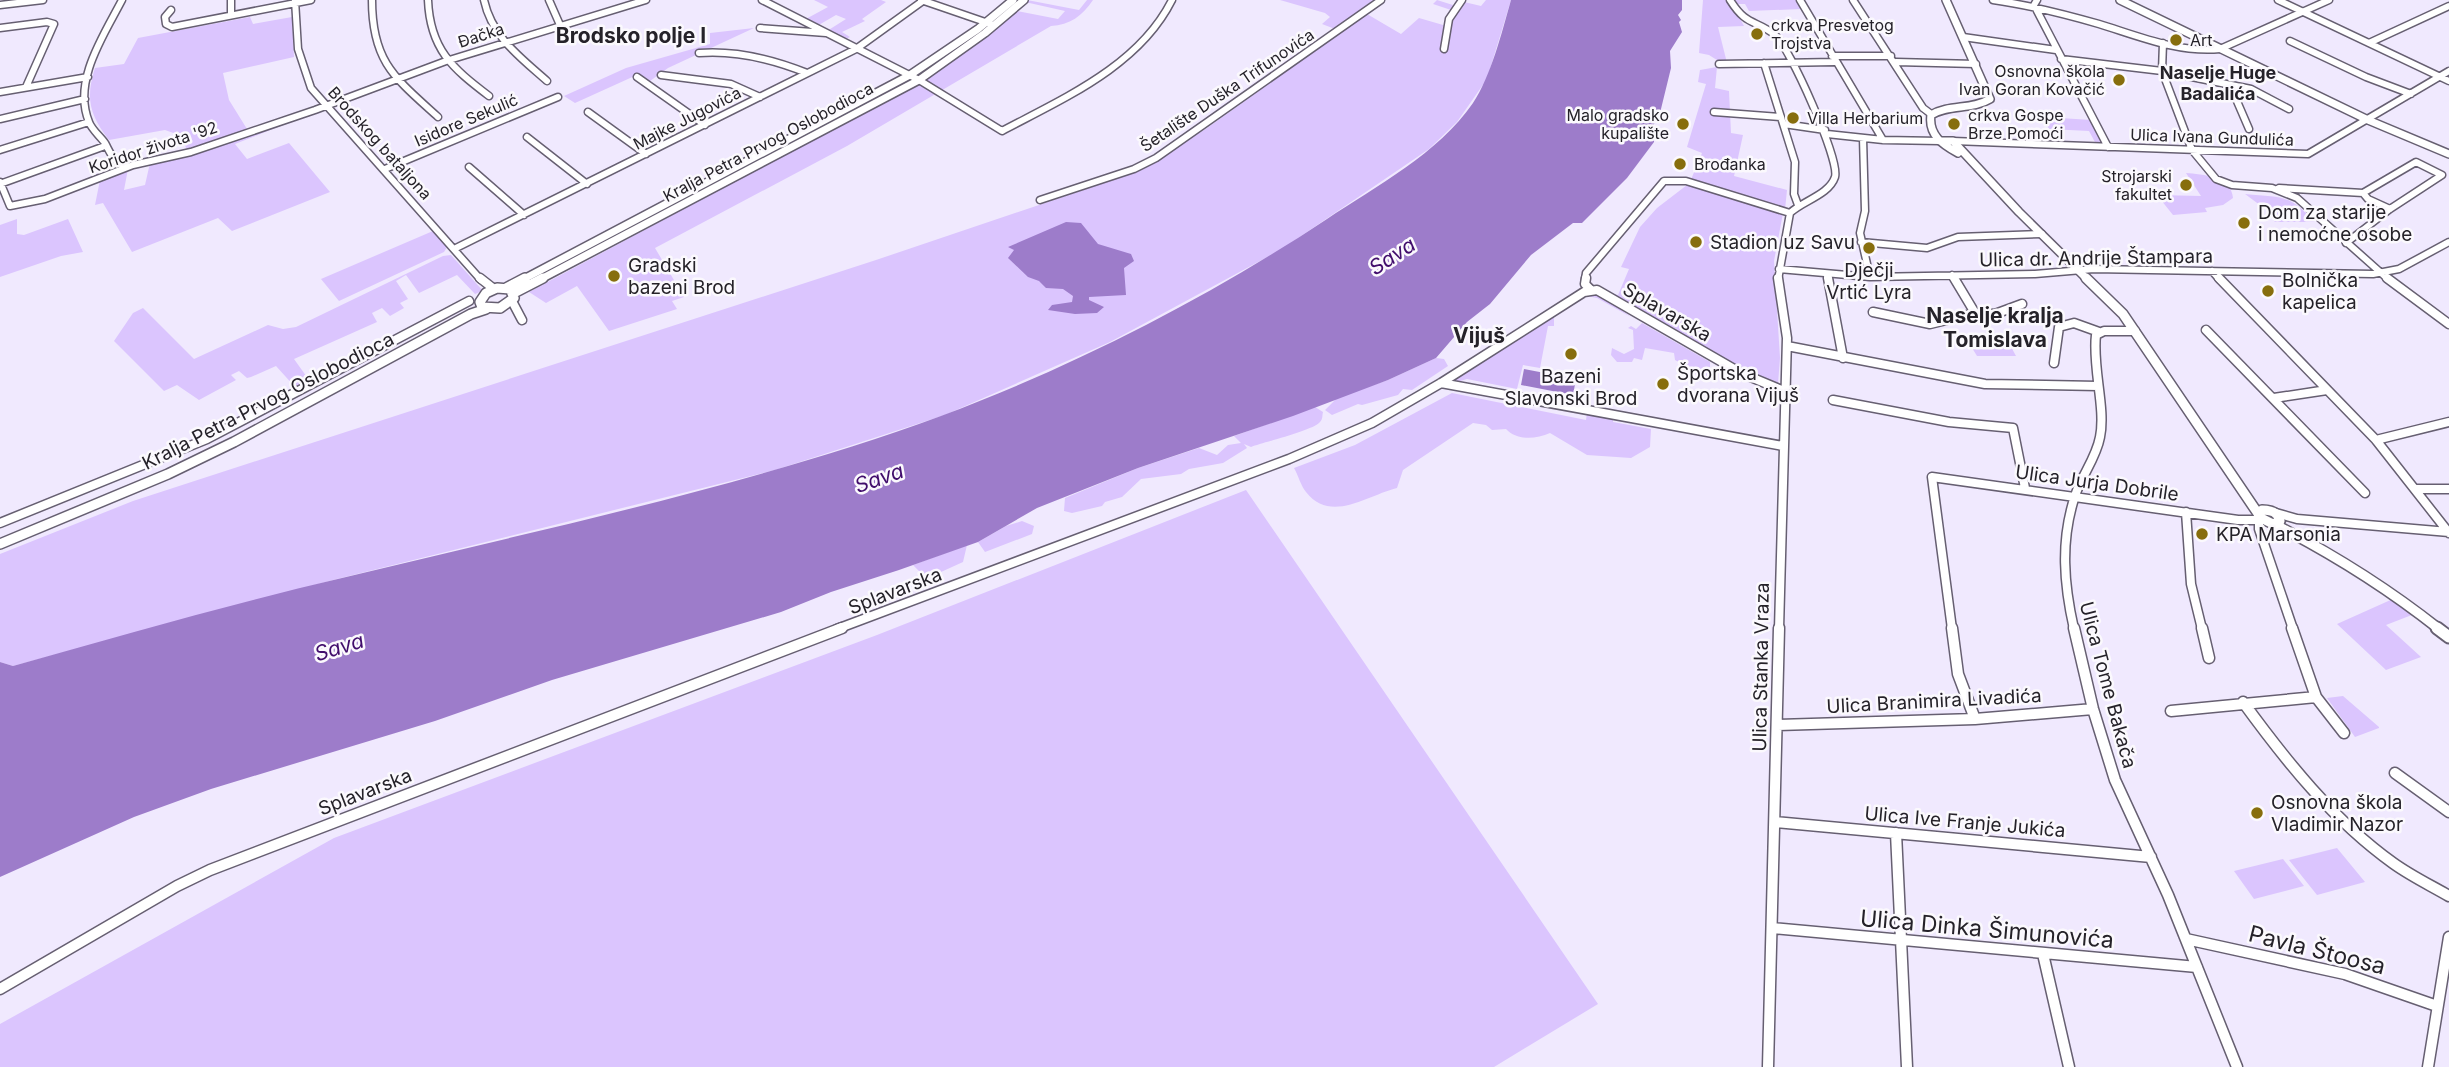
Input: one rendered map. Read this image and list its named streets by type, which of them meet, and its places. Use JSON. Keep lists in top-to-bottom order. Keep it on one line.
{"streets":{"main road":["Kralja Petra Prvog Oslobodioca"],"street":["Đačka","Šetalište Duška Trifunovića","Majke Jugovića","Isidore Sekulić","Ulica Ivana Gundulića","Brodskog bataljona","Koridor života '92","Ulica dr. Andrije Štampara","Splavarska","Ulica Jurja Dobrile","Ulica Stanka Vraza","Ulica Tome Bakača","Ulica Branimira Livadića","Ulica Ive Franje Jukića","Ulica Dinka Šimunovića","Pavla Štoosa"]},"crossings":[["Đačka","Brodskog bataljona"],["Đačka","Koridor života '92"],["Majke Jugovića","Brodskog bataljona"],["Isidore Sekulić","Brodskog bataljona"],["Brodskog bataljona","Koridor života '92"],["Ulica dr. Andrije Štampara","Ulica Stanka Vraza"],["Splavarska","Ulica Stanka Vraza"],["Ulica Jurja Dobrile","Ulica Tome Bakača"],["Ulica Jurja Dobrile","Ulica Branimira Livadića"],["Ulica Stanka Vraza","Ulica Branimira Livadića"],["Ulica Stanka Vraza","Ulica Ive Franje Jukića"],["Ulica Stanka Vraza","Ulica Dinka Šimunovića"],["Ulica Tome Bakača","Ulica Branimira Livadića"],["Ulica Tome Bakača","Ulica Ive Franje Jukića"],["Ulica Tome Bakača","Ulica Dinka Šimunovića"],["Ulica Tome Bakača","Pavla Štoosa"]],"districts":["Brodsko polje I","Naselje Huge Badalića","Naselje kralja Tomislava","Vijuš"],"water":["Sava"],"places":["crkva Presvetog Trojstva","Art","Osnovna škola Ivan Goran Kovačić","Villa Herbarium","Malo gradsko kupalište","crkva Gospe Brze Pomoći","Brođanka","Strojarski fakultet","Dom za starije i nemoćne osobe","Stadion uz Savu","Dječji Vrtić Lyra","Gradski bazeni Brod","Bolnička kapelica","Bazeni Slavonski Brod","Športska dvorana Vijuš","KPA Marsonia","Osnovna škola Vladimir Nazor"]}
